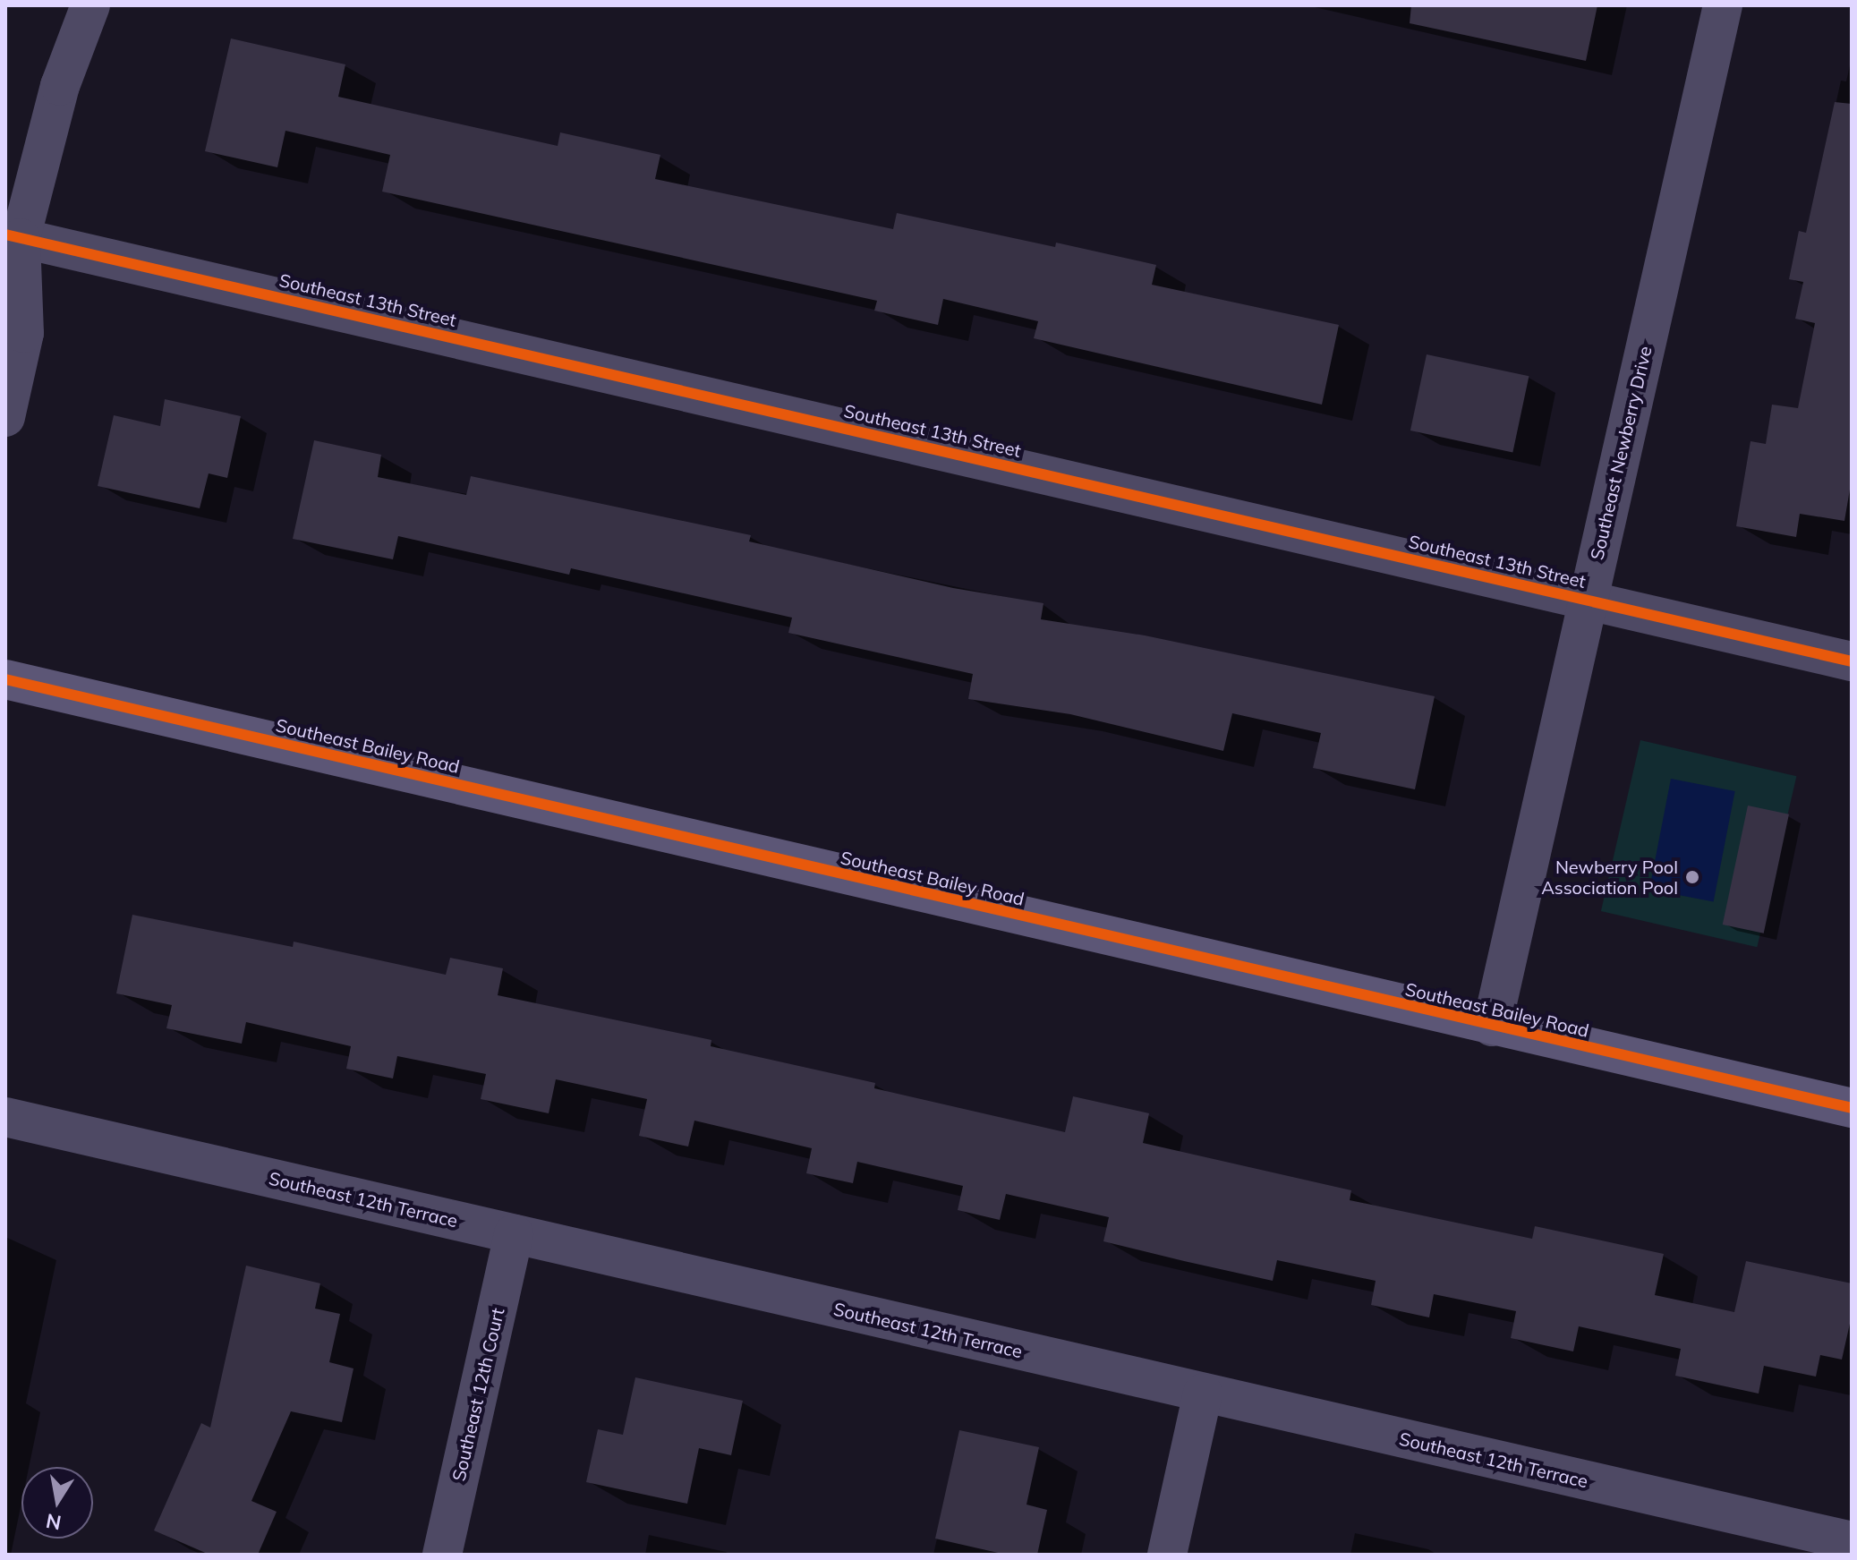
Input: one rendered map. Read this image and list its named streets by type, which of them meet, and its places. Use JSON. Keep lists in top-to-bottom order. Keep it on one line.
{"streets":{"main road":["Southeast Bailey Road"],"street":["Southeast 13th Street","Southeast Newberry Drive","Southeast 12th Terrace","Southeast 12th Court"]},"crossings":[["Southeast 13th Street","Southeast Newberry Drive"],["Southeast Newberry Drive","Southeast Bailey Road"],["Southeast 12th Terrace","Southeast 12th Court"]],"places":["Newberry Pool Association Pool"],"north":"bottom"}
